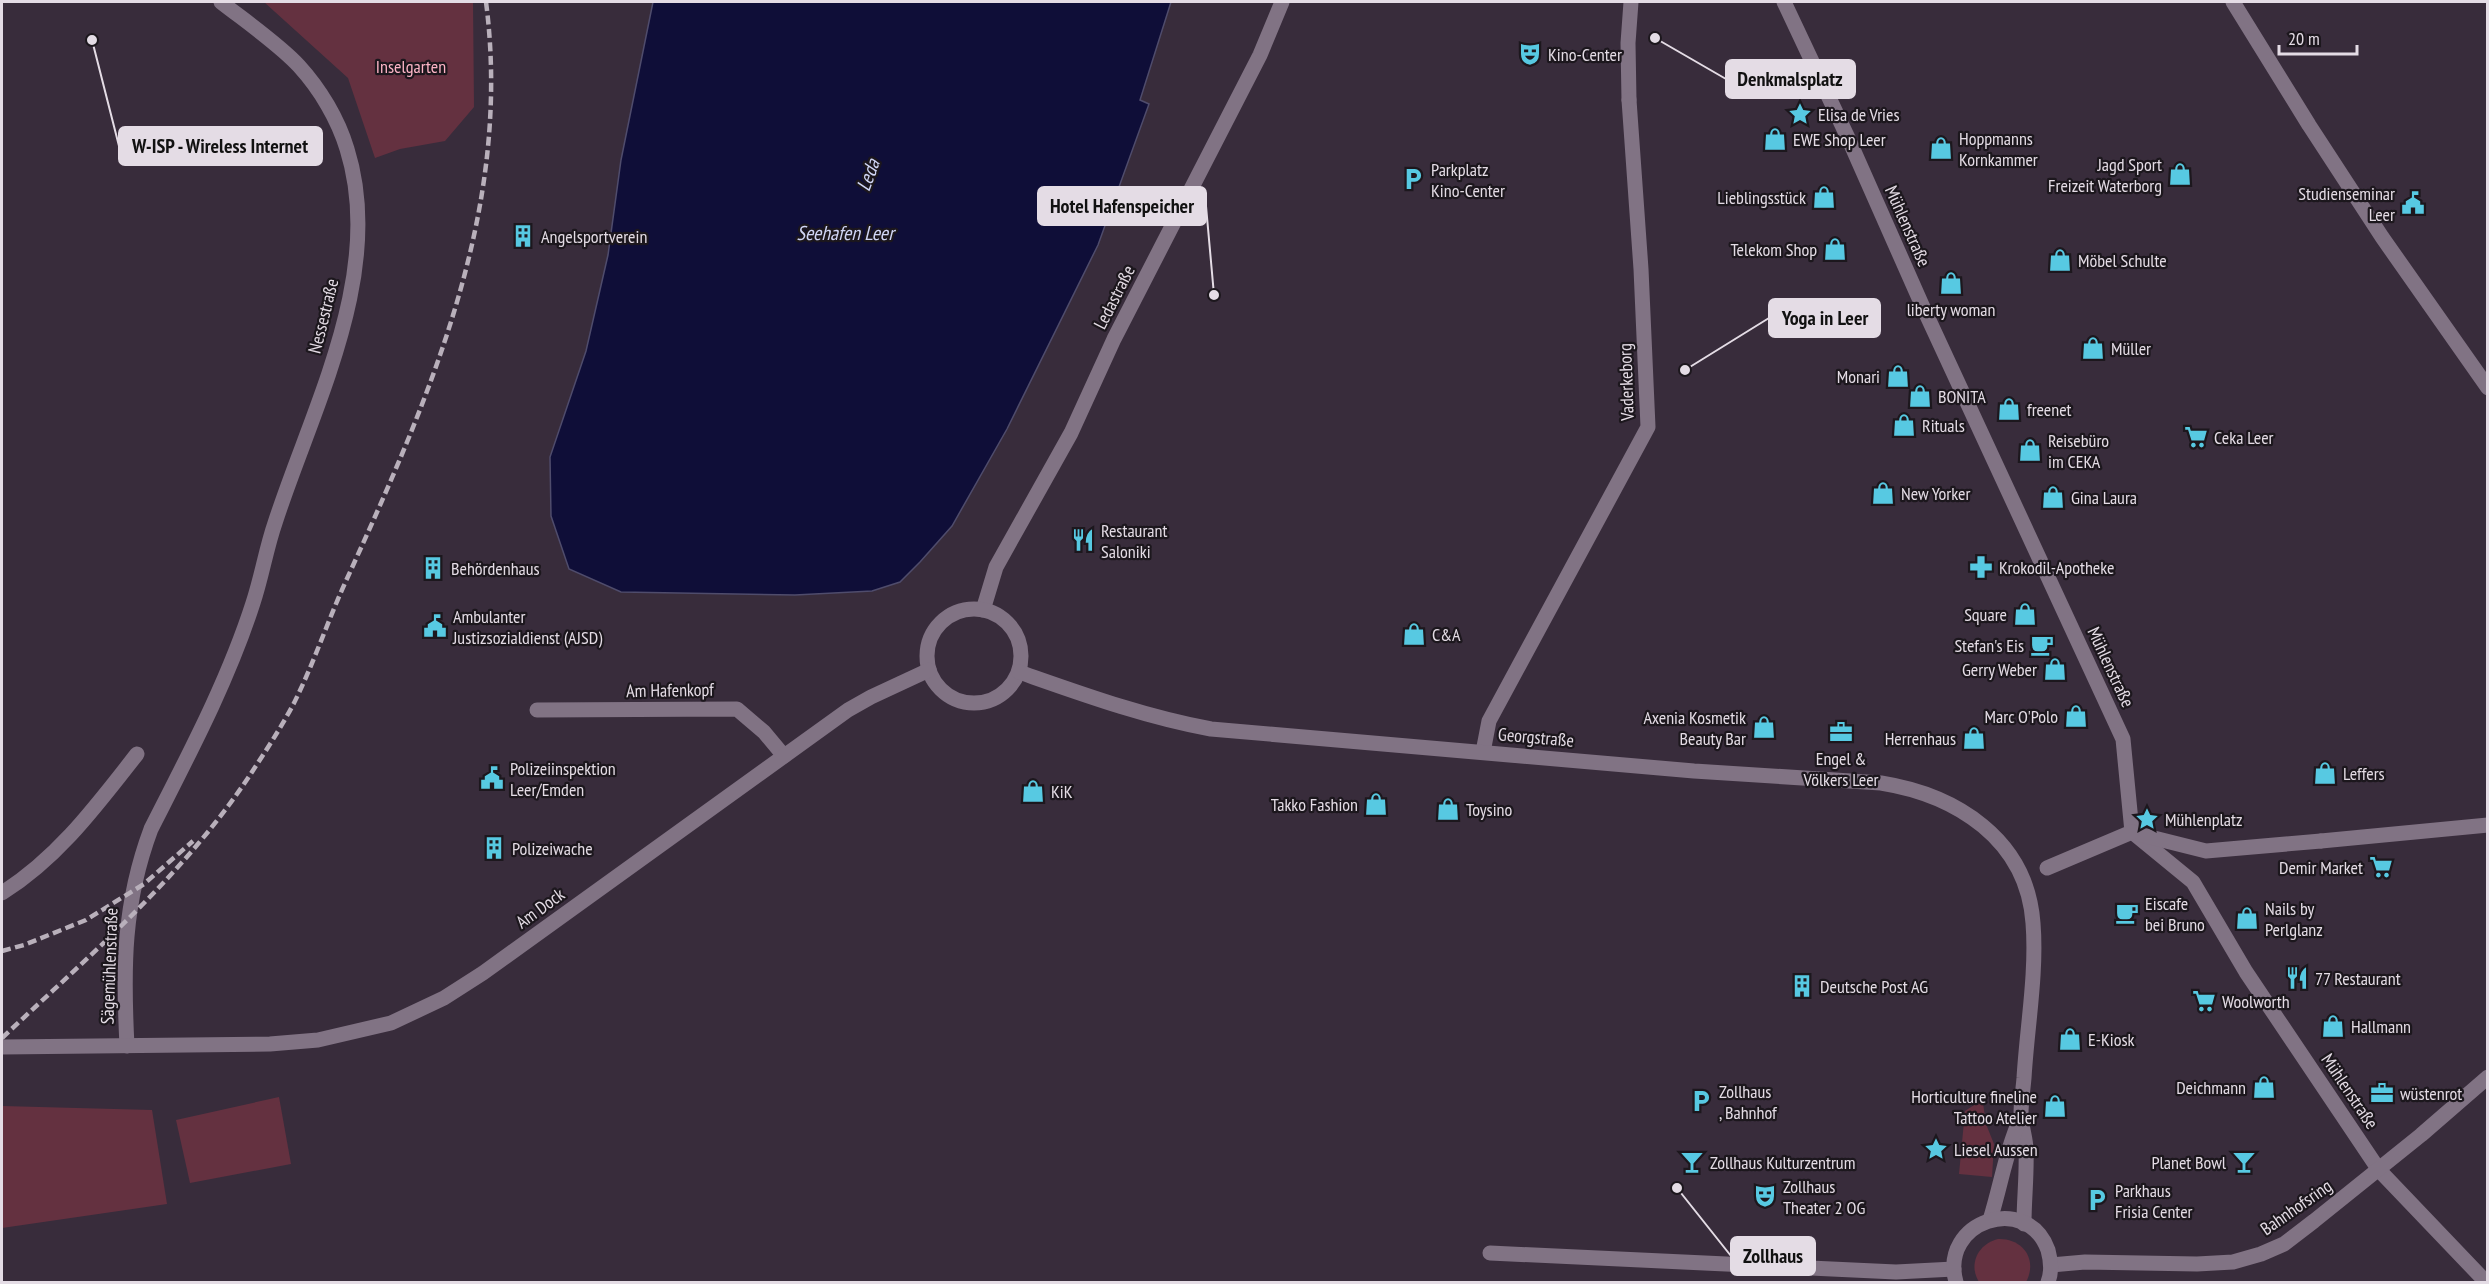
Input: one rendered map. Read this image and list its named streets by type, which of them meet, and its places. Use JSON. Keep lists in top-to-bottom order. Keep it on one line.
{"streets":{"street":["Mühlenstraße","Ledastraße","Nessestraße","Vaderkeborg","Am Hafenkopf","Georgstraße","Am Dock","Sägemühlenstraße","Bahnhofsring"]},"crossings":[["Mühlenstraße","Bahnhofsring"],["Ledastraße","Georgstraße"],["Ledastraße","Am Dock"],["Nessestraße","Sägemühlenstraße"],["Vaderkeborg","Georgstraße"],["Am Hafenkopf","Am Dock"],["Georgstraße","Am Dock"],["Am Dock","Sägemühlenstraße"]],"water":["Leda","Seehafen Leer"],"parks":["Inselgarten"],"places":{"other":["Denkmalsplatz","W-ISP - Wireless Internet","Hotel Hafenspeicher","Yoga in Leer","Zollhaus"],"theatre":["Kino-Center","Zollhaus Theater 2 OG"],"place":["Elisa de Vries","Mühlenplatz","Liesel Aussen"],"shop":["EWE Shop Leer","Hoppmanns Kornkammer","Jagd Sport Freizeit Waterborg","Lieblingsstück","Telekom Shop","Möbel Schulte","liberty woman","Müller","Monari","BONITA","freenet","Rituals","Reisebüro im CEKA","New Yorker","Gina Laura","Square","C&A","Gerry Weber","Marc O'Polo","Axenia Kosmetik Beauty Bar","Herrenhaus","Leffers","KiK","Takko Fashion","Toysino","Nails by Perlglanz","Hallmann","E-Kiosk","Deichmann","Horticulture fineline Tattoo Atelier"],"parking":["Parkplatz Kino-Center","Zollhaus , Bahnhof","Parkhaus Frisia Center"],"public building":["Studienseminar Leer","Ambulanter Justizsozialdienst (AJSD)","Polizeiinspektion Leer/Emden"],"building":["Angelsportverein","Behördenhaus","Polizeiwache","Deutsche Post AG"],"supermarket":["Ceka Leer","Demir Market","Woolworth"],"restaurant":["Restaurant Saloniki","77 Restaurant"],"pharmacy":["Krokodil-Apotheke"],"cafe":["Stefan's Eis","Eiscafe bei Bruno"],"office":["Engel & Völkers Leer","wüstenrot"],"bar":["Zollhaus Kulturzentrum","Planet Bowl"]},"scale_bar":"20 m"}
